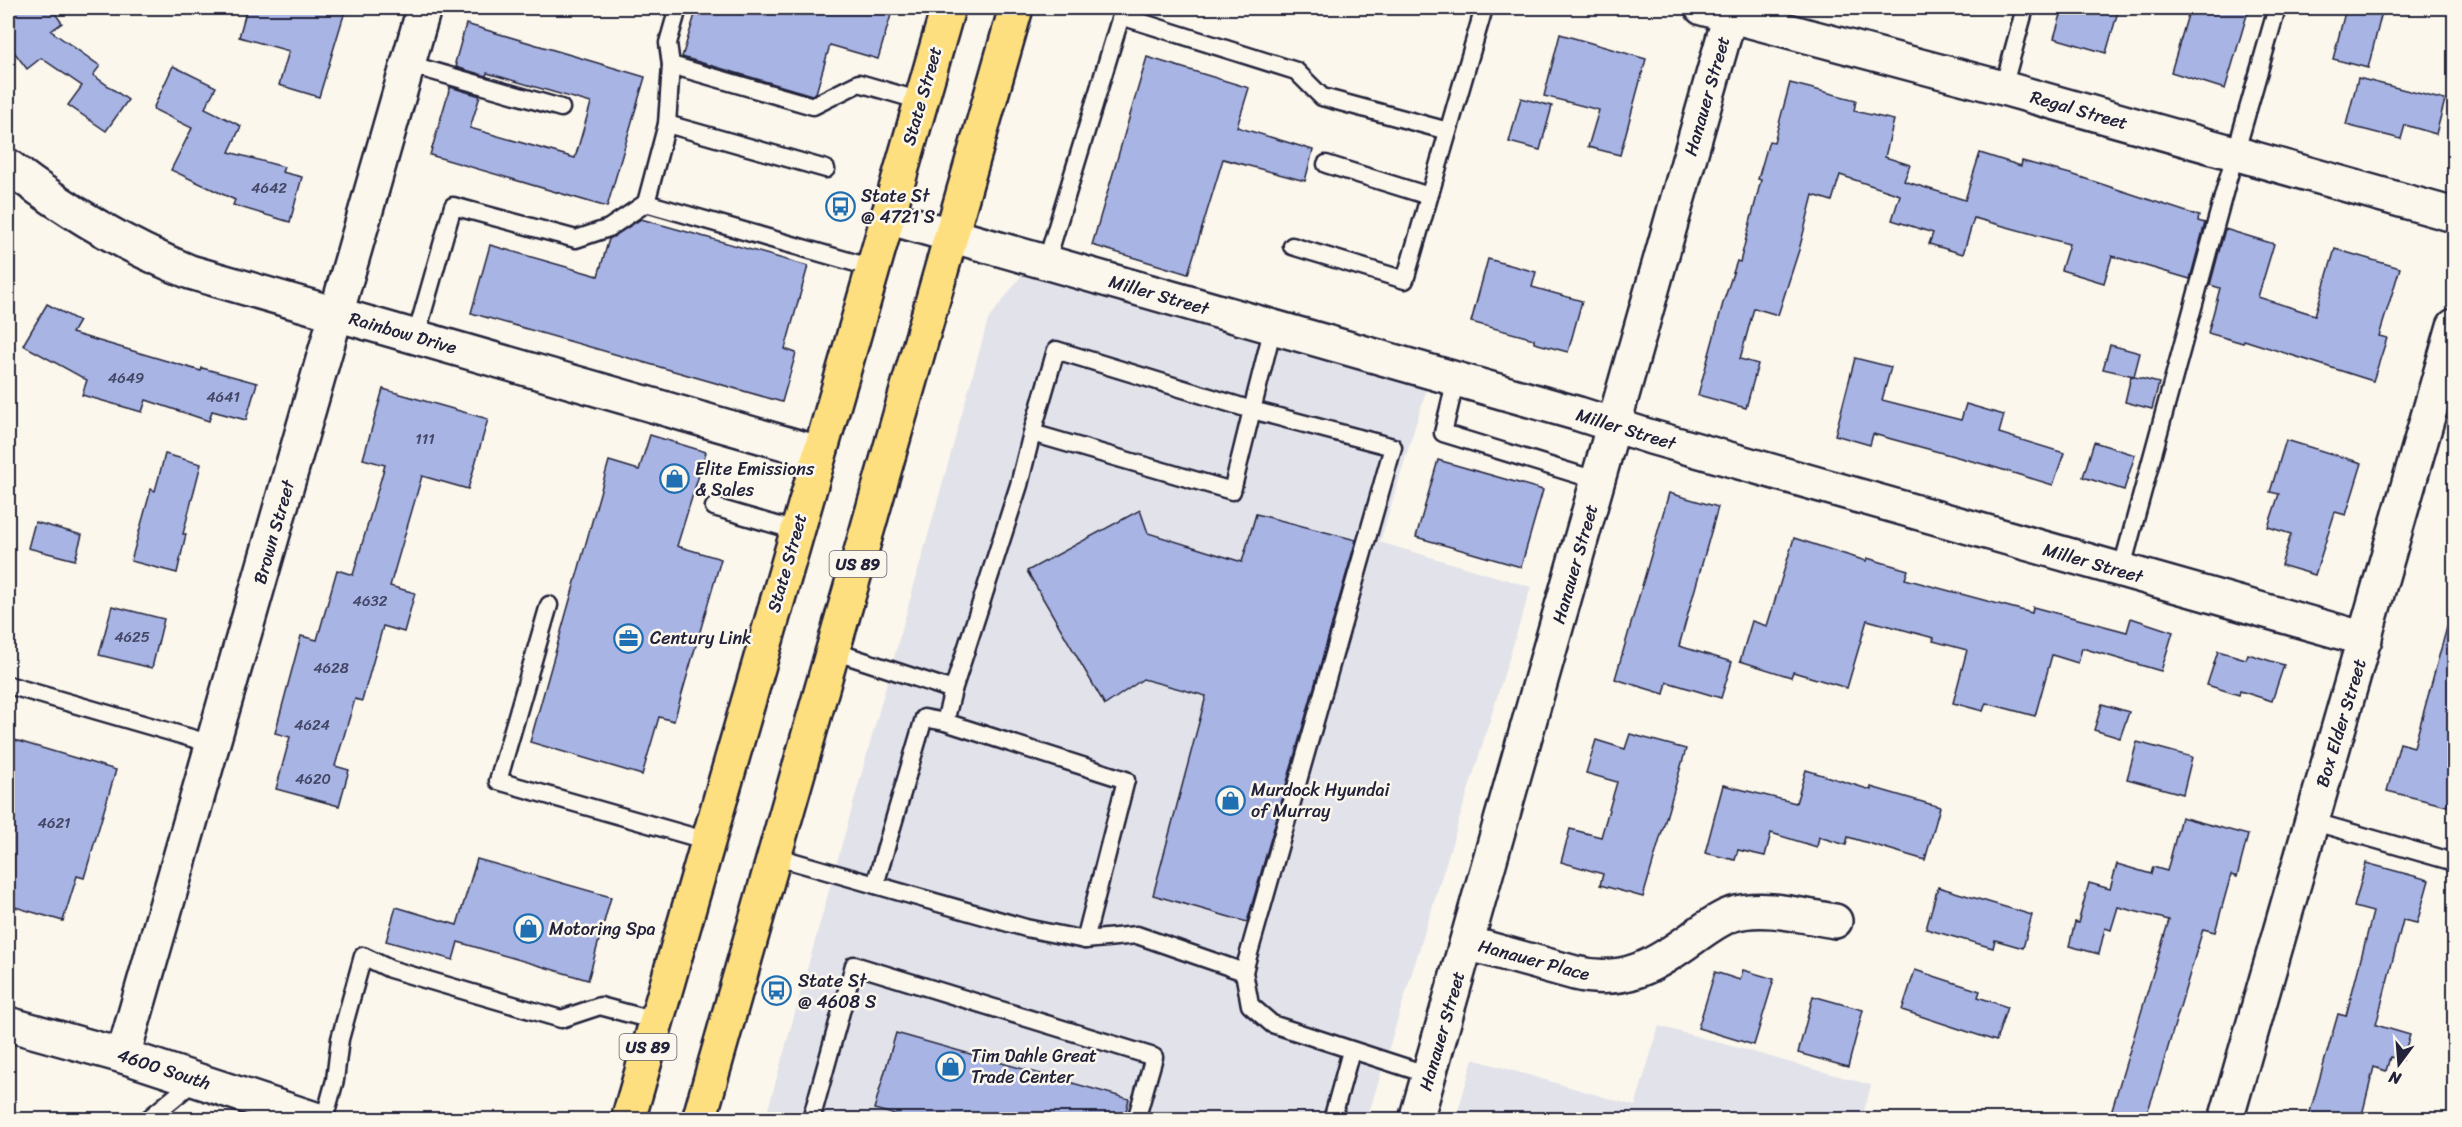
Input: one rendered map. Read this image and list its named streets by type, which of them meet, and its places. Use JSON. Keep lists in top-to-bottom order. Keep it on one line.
{"streets":{"main road":["State Street","US 89"],"street":["Hanauer Street","Regal Street","Miller Street","Rainbow Drive","Brown Street","Box Elder Street","Hanauer Place","4600 South"]},"crossings":[["State Street","Miller Street"],["State Street","Rainbow Drive"],["Hanauer Street","Regal Street"],["Hanauer Street","Miller Street"],["Hanauer Street","Hanauer Place"],["Miller Street","US 89"],["Miller Street","Box Elder Street"],["Rainbow Drive","Brown Street"],["Brown Street","4600 South"]],"places":{"bus stop":["State St @ 4721 S","State St @ 4608 S"],"shop":["Elite Emissions & Sales","Murdock Hyundai of Murray","Motoring Spa","Tim Dahle Great Trade Center"],"office":["Century Link"]},"house_numbers":["4642","4649","4641","111","4632","4625","4628","4624","4620","4621"],"north":"bottom"}
